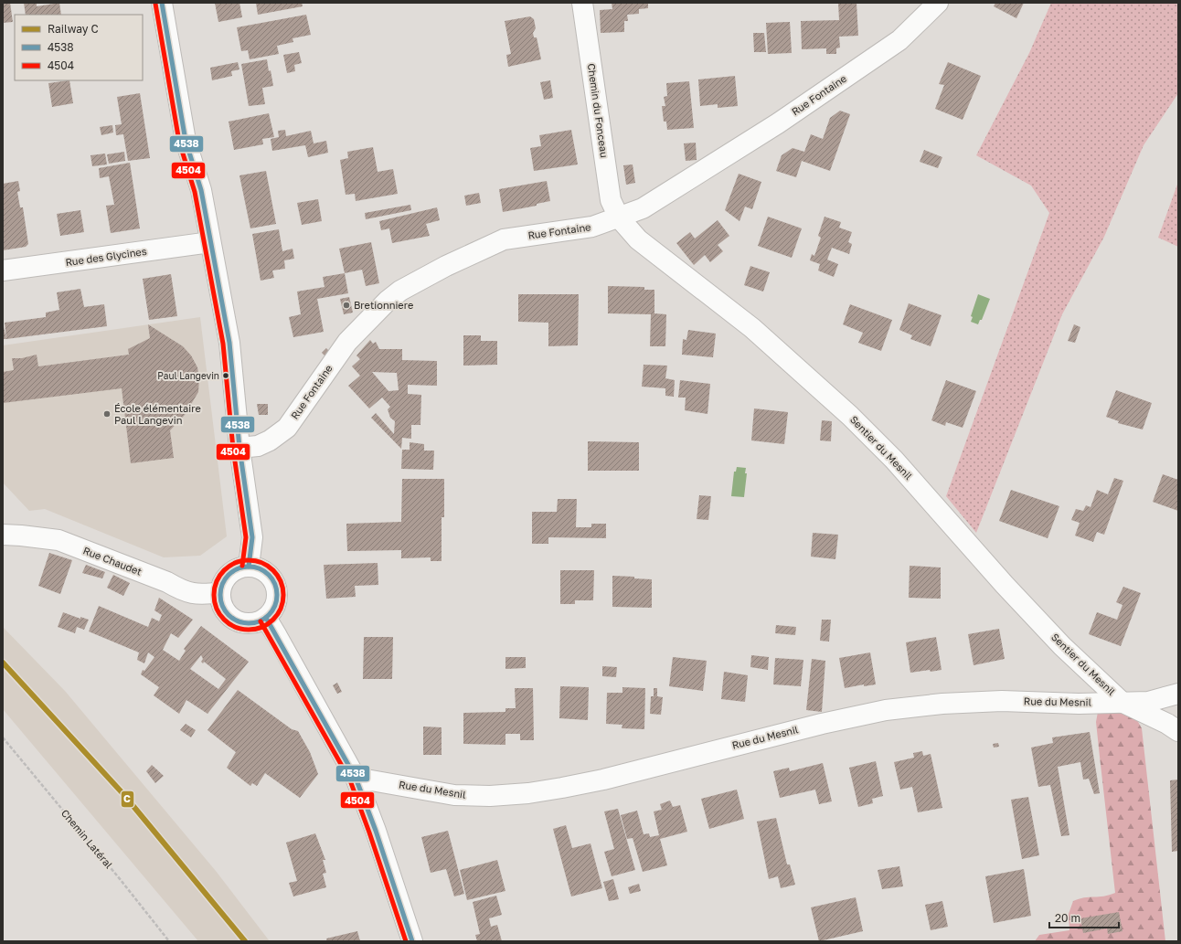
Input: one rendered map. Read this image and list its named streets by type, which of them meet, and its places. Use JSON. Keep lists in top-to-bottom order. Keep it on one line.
{"streets":{"street":["Rue Fontaine","Chemin du Fonceau","Rue des Glycines","Sentier du Mesnil","Rue Chaudet","Rue du Mesnil"],"path":["Chemin Latéral"]},"crossings":[["Rue Fontaine","Chemin du Fonceau"],["Rue Fontaine","Sentier du Mesnil"],["Chemin du Fonceau","Sentier du Mesnil"],["Sentier du Mesnil","Rue du Mesnil"]],"places":["Bretionniere","Paul Langevin","École élémentaire Paul Langevin"],"lines":["transit line 4538","transit line 4504","rail line C"],"legend":["Railway C","4538","4504"],"scale_bar":"20 m"}
